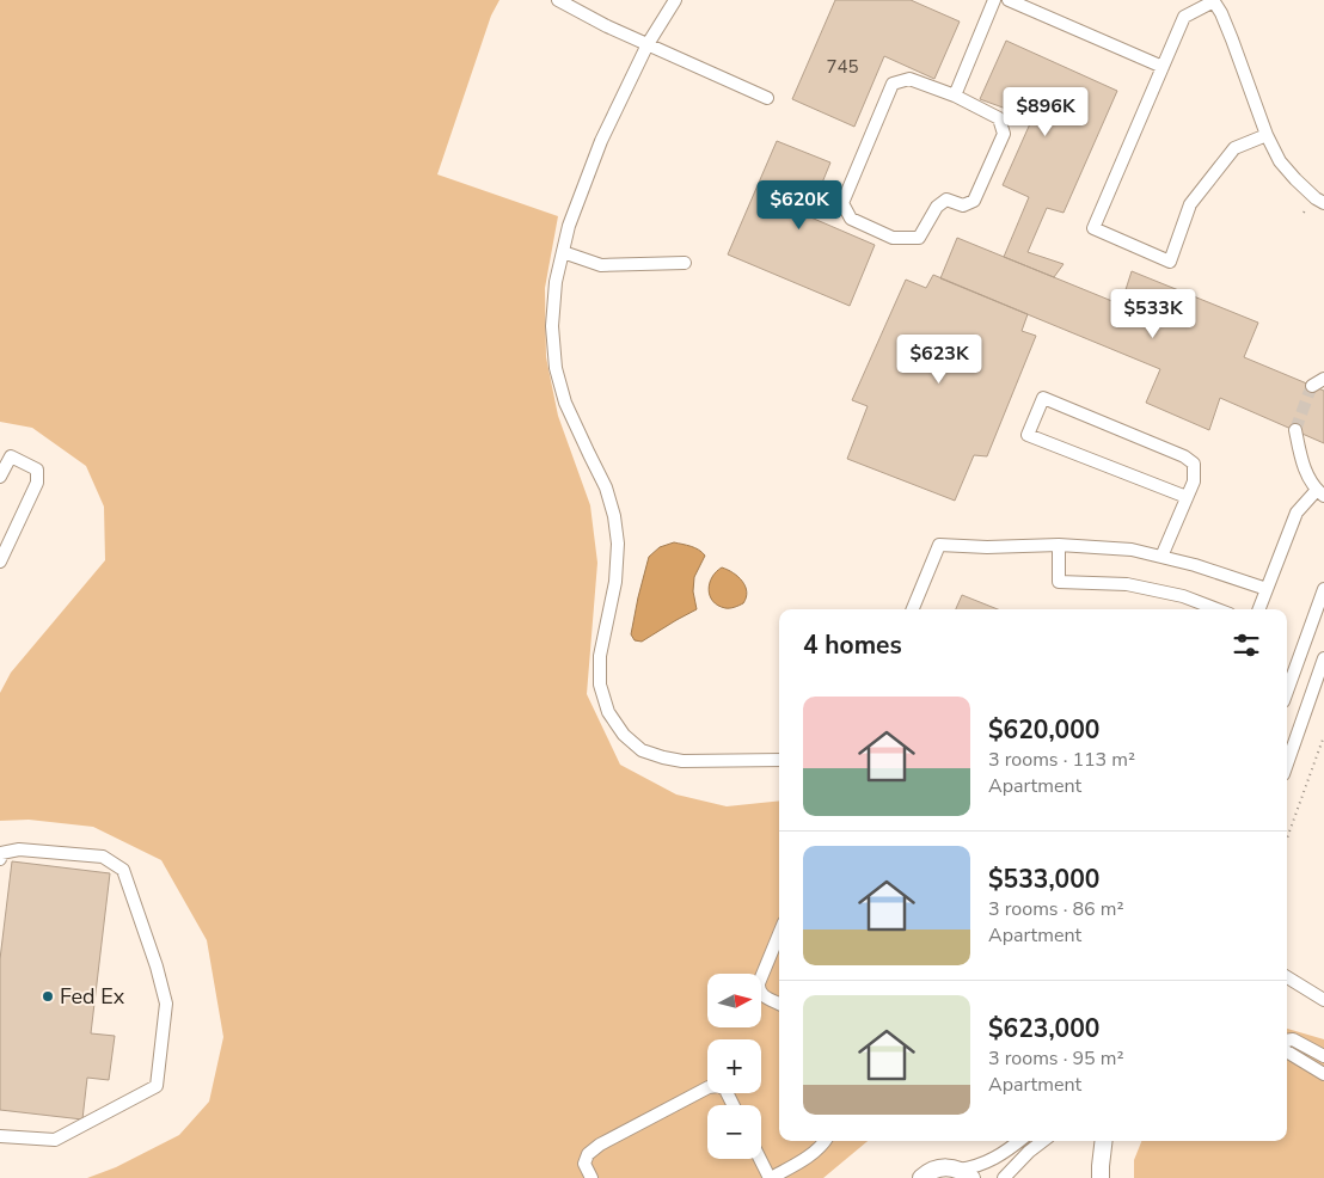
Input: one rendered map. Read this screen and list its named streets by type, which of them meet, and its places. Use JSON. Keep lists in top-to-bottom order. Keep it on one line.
{"places":["Fed Ex"],"house_numbers":["745"],"north":"right","page":{"price":["$896K","$620K","$533K","$623K"],"heading":"4 homes","list":[{"name":"$620,000","note":"3 rooms · 113 m² · Apartment"},{"name":"$533,000","note":"3 rooms · 86 m² · Apartment"},{"name":"$623,000","note":"3 rooms · 95 m² · Apartment"}],"map_buttons":["+","−"]}}
